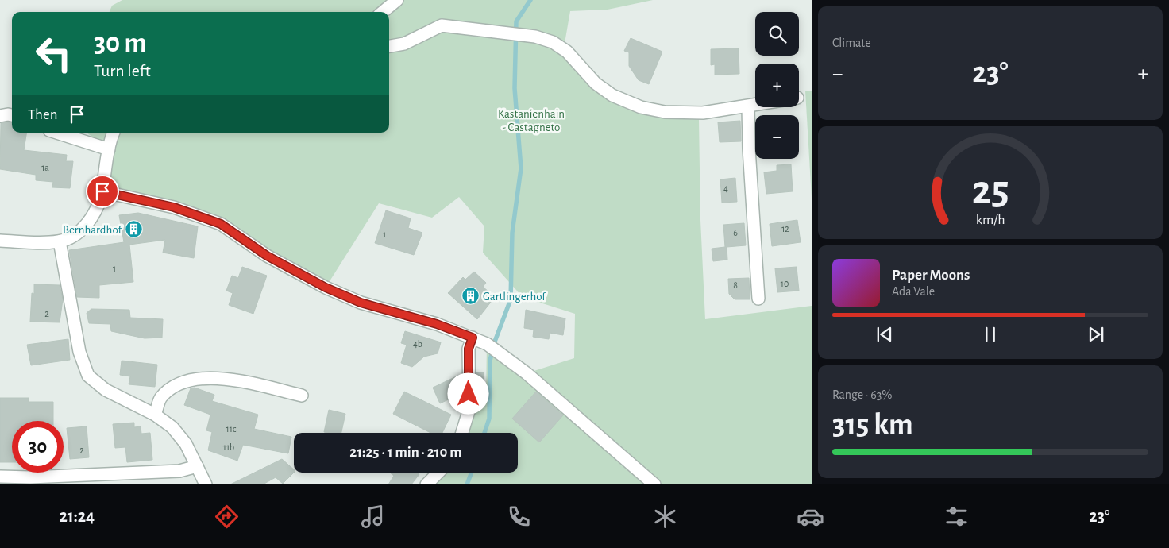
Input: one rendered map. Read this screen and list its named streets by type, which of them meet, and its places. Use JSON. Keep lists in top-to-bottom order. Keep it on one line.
{"parks":["Kastanienhain - Castagneto"],"places":{"building":["Bernhardhof","Gartlingerhof"]},"house_numbers":["1a","4","12","6","1","1","10","8","2","4b","11c","11b","2"],"page":{"tile":["Climate",["Range · 63%","315 km"]],"map_buttons":["+","−"],"turn":["30 m","Turn left"],"heat":["−","23°","+"],"then":"Then","song":["Paper Moons","Ada Vale"],"limit":"30","trip":"21:25 · 1 min · 210 m","tabs":["21:24","23°"],"gauge":["25","km/h"]}}
